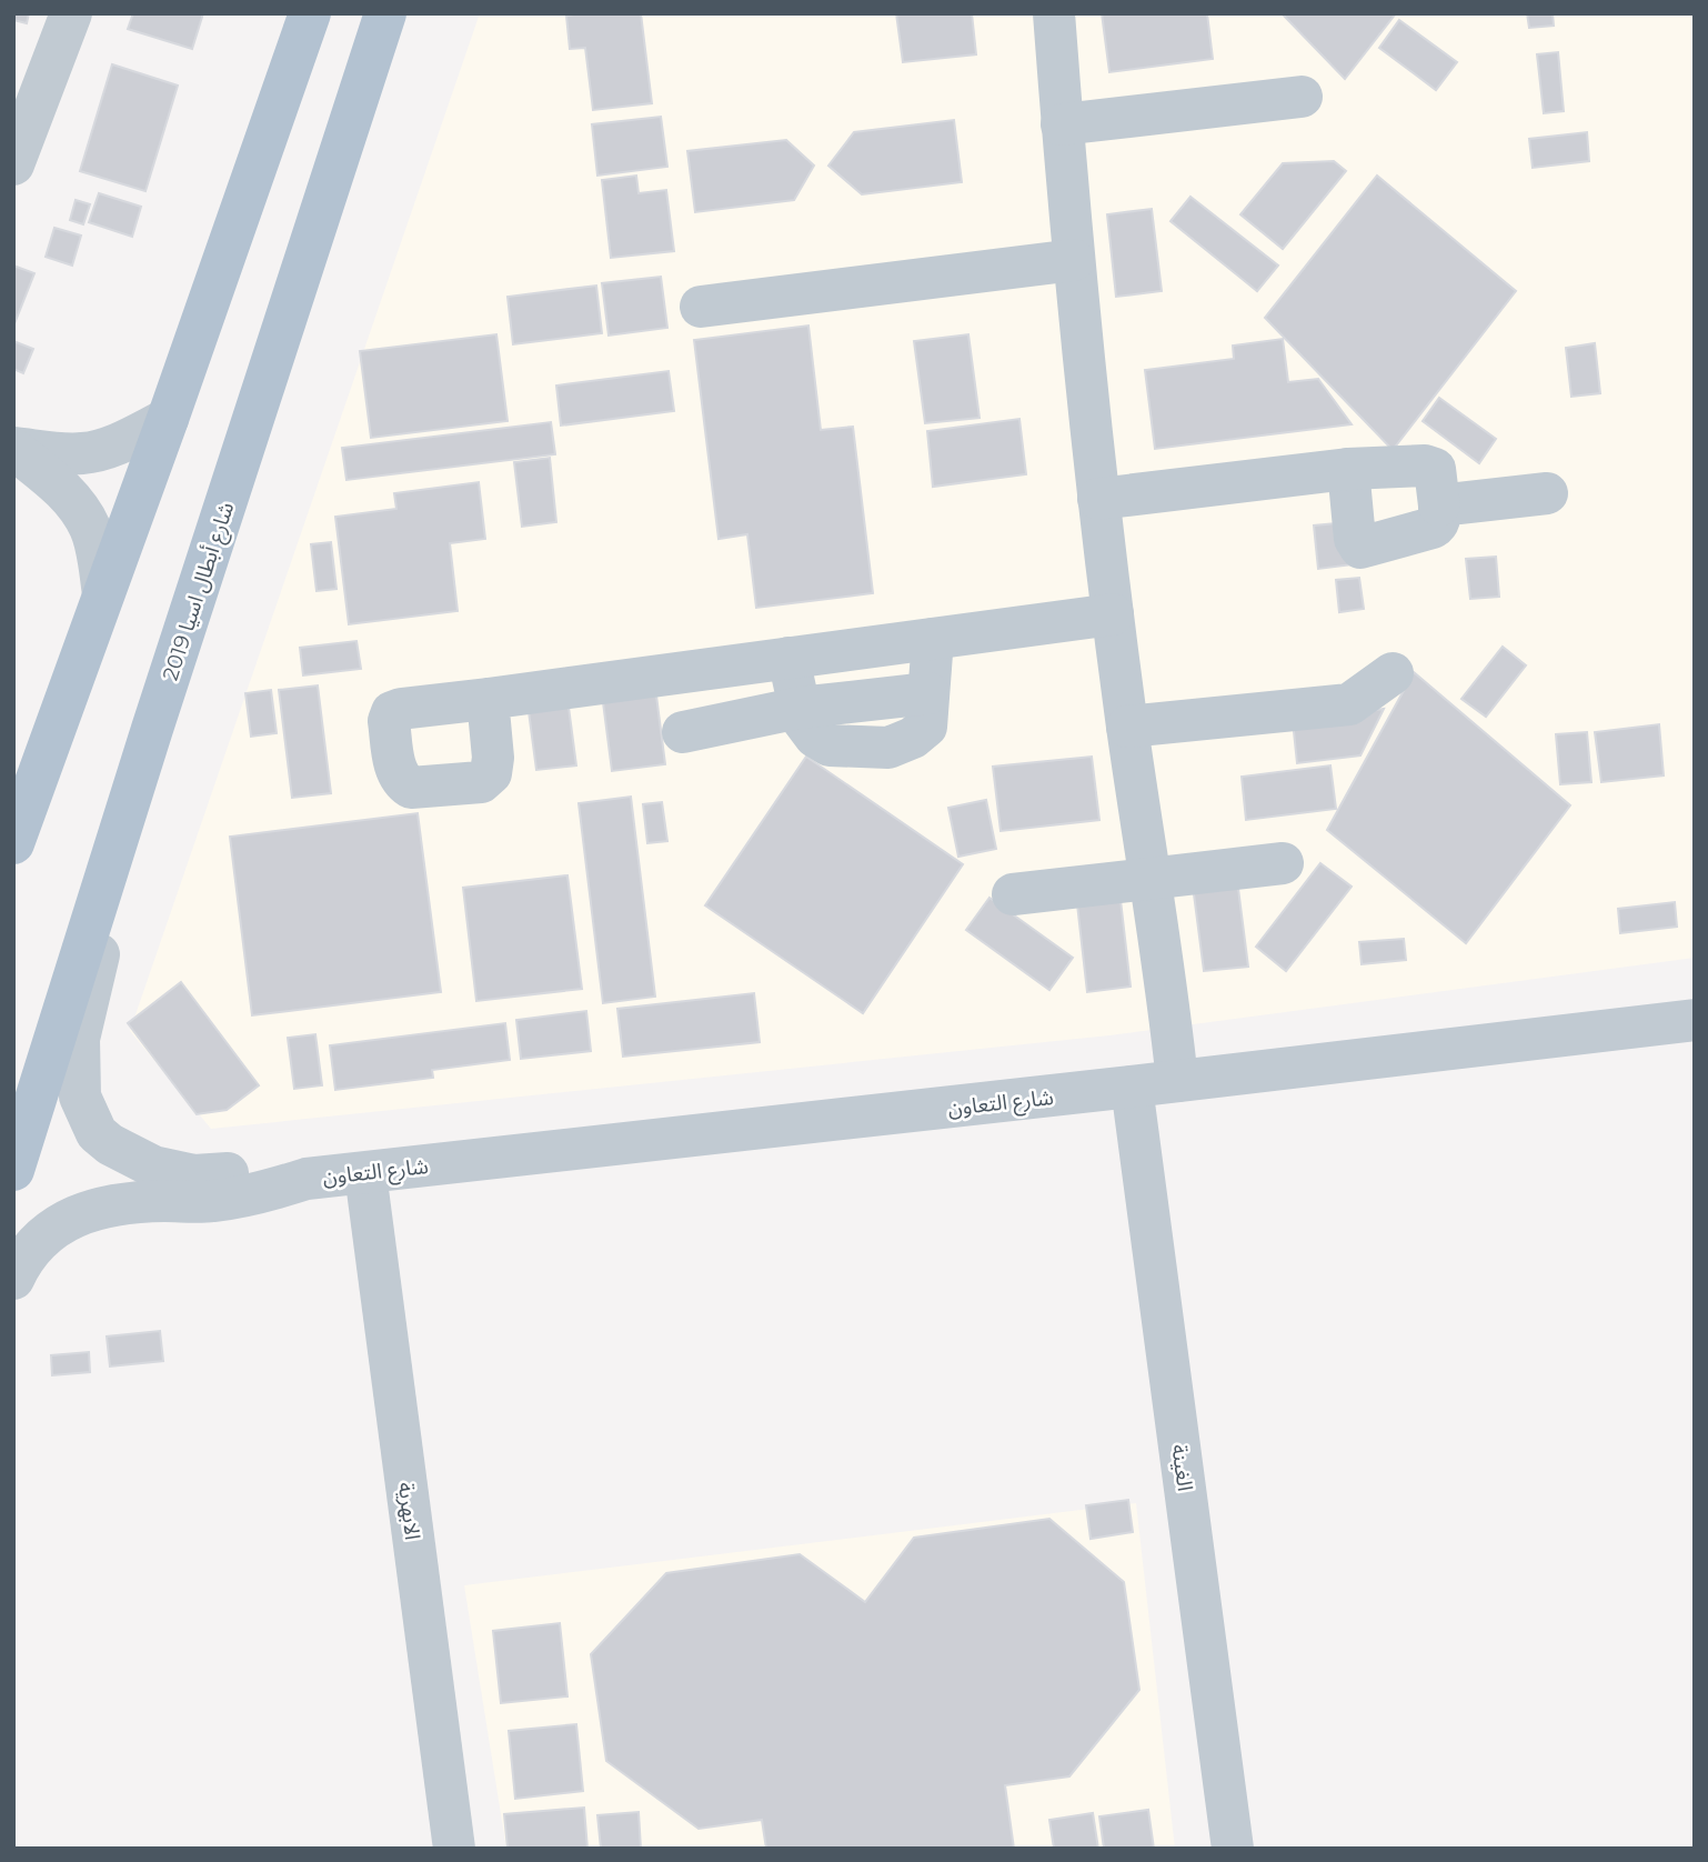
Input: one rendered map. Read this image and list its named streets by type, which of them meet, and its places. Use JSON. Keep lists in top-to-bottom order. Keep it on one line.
{"streets":{"main road":["شارع أبطال اسيا 2019"],"street":["شارع التعاون","الغينة","الابهرية"]},"crossings":[["شارع أبطال اسيا 2019","شارع التعاون"],["شارع التعاون","الغينة"],["شارع التعاون","الابهرية"]]}
